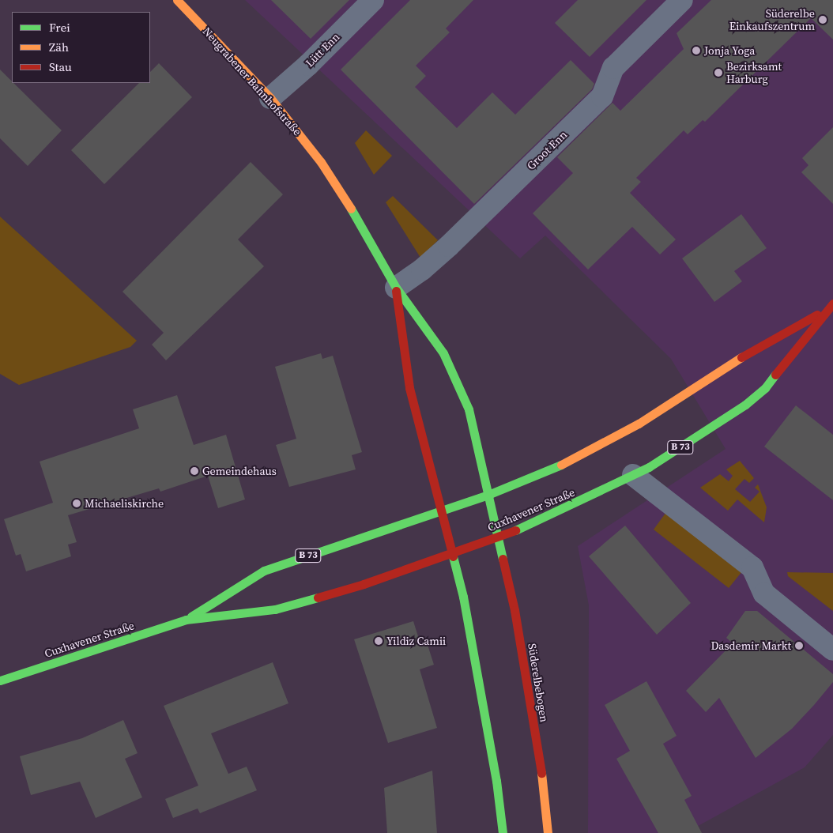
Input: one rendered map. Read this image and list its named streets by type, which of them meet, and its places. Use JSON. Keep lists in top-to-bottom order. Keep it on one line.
{"streets":{"main road":["Neugrabener Bahnhofstraße","B 73","Cuxhavener Straße","Süderelbebogen"],"street":["Lütt Enn","Groot Enn"]},"crossings":[["Lütt Enn","Neugrabener Bahnhofstraße"],["Neugrabener Bahnhofstraße","Groot Enn"],["Neugrabener Bahnhofstraße","Cuxhavener Straße"],["Neugrabener Bahnhofstraße","Süderelbebogen"],["Cuxhavener Straße","Süderelbebogen"]],"places":["Süderelbe Einkaufszentrum","Jonja Yoga","Bezirksamt Harburg","Gemeindehaus","Michaeliskirche","Yildiz Camii","Dasdemir Markt"],"legend":["Frei","Zäh","Stau"]}
